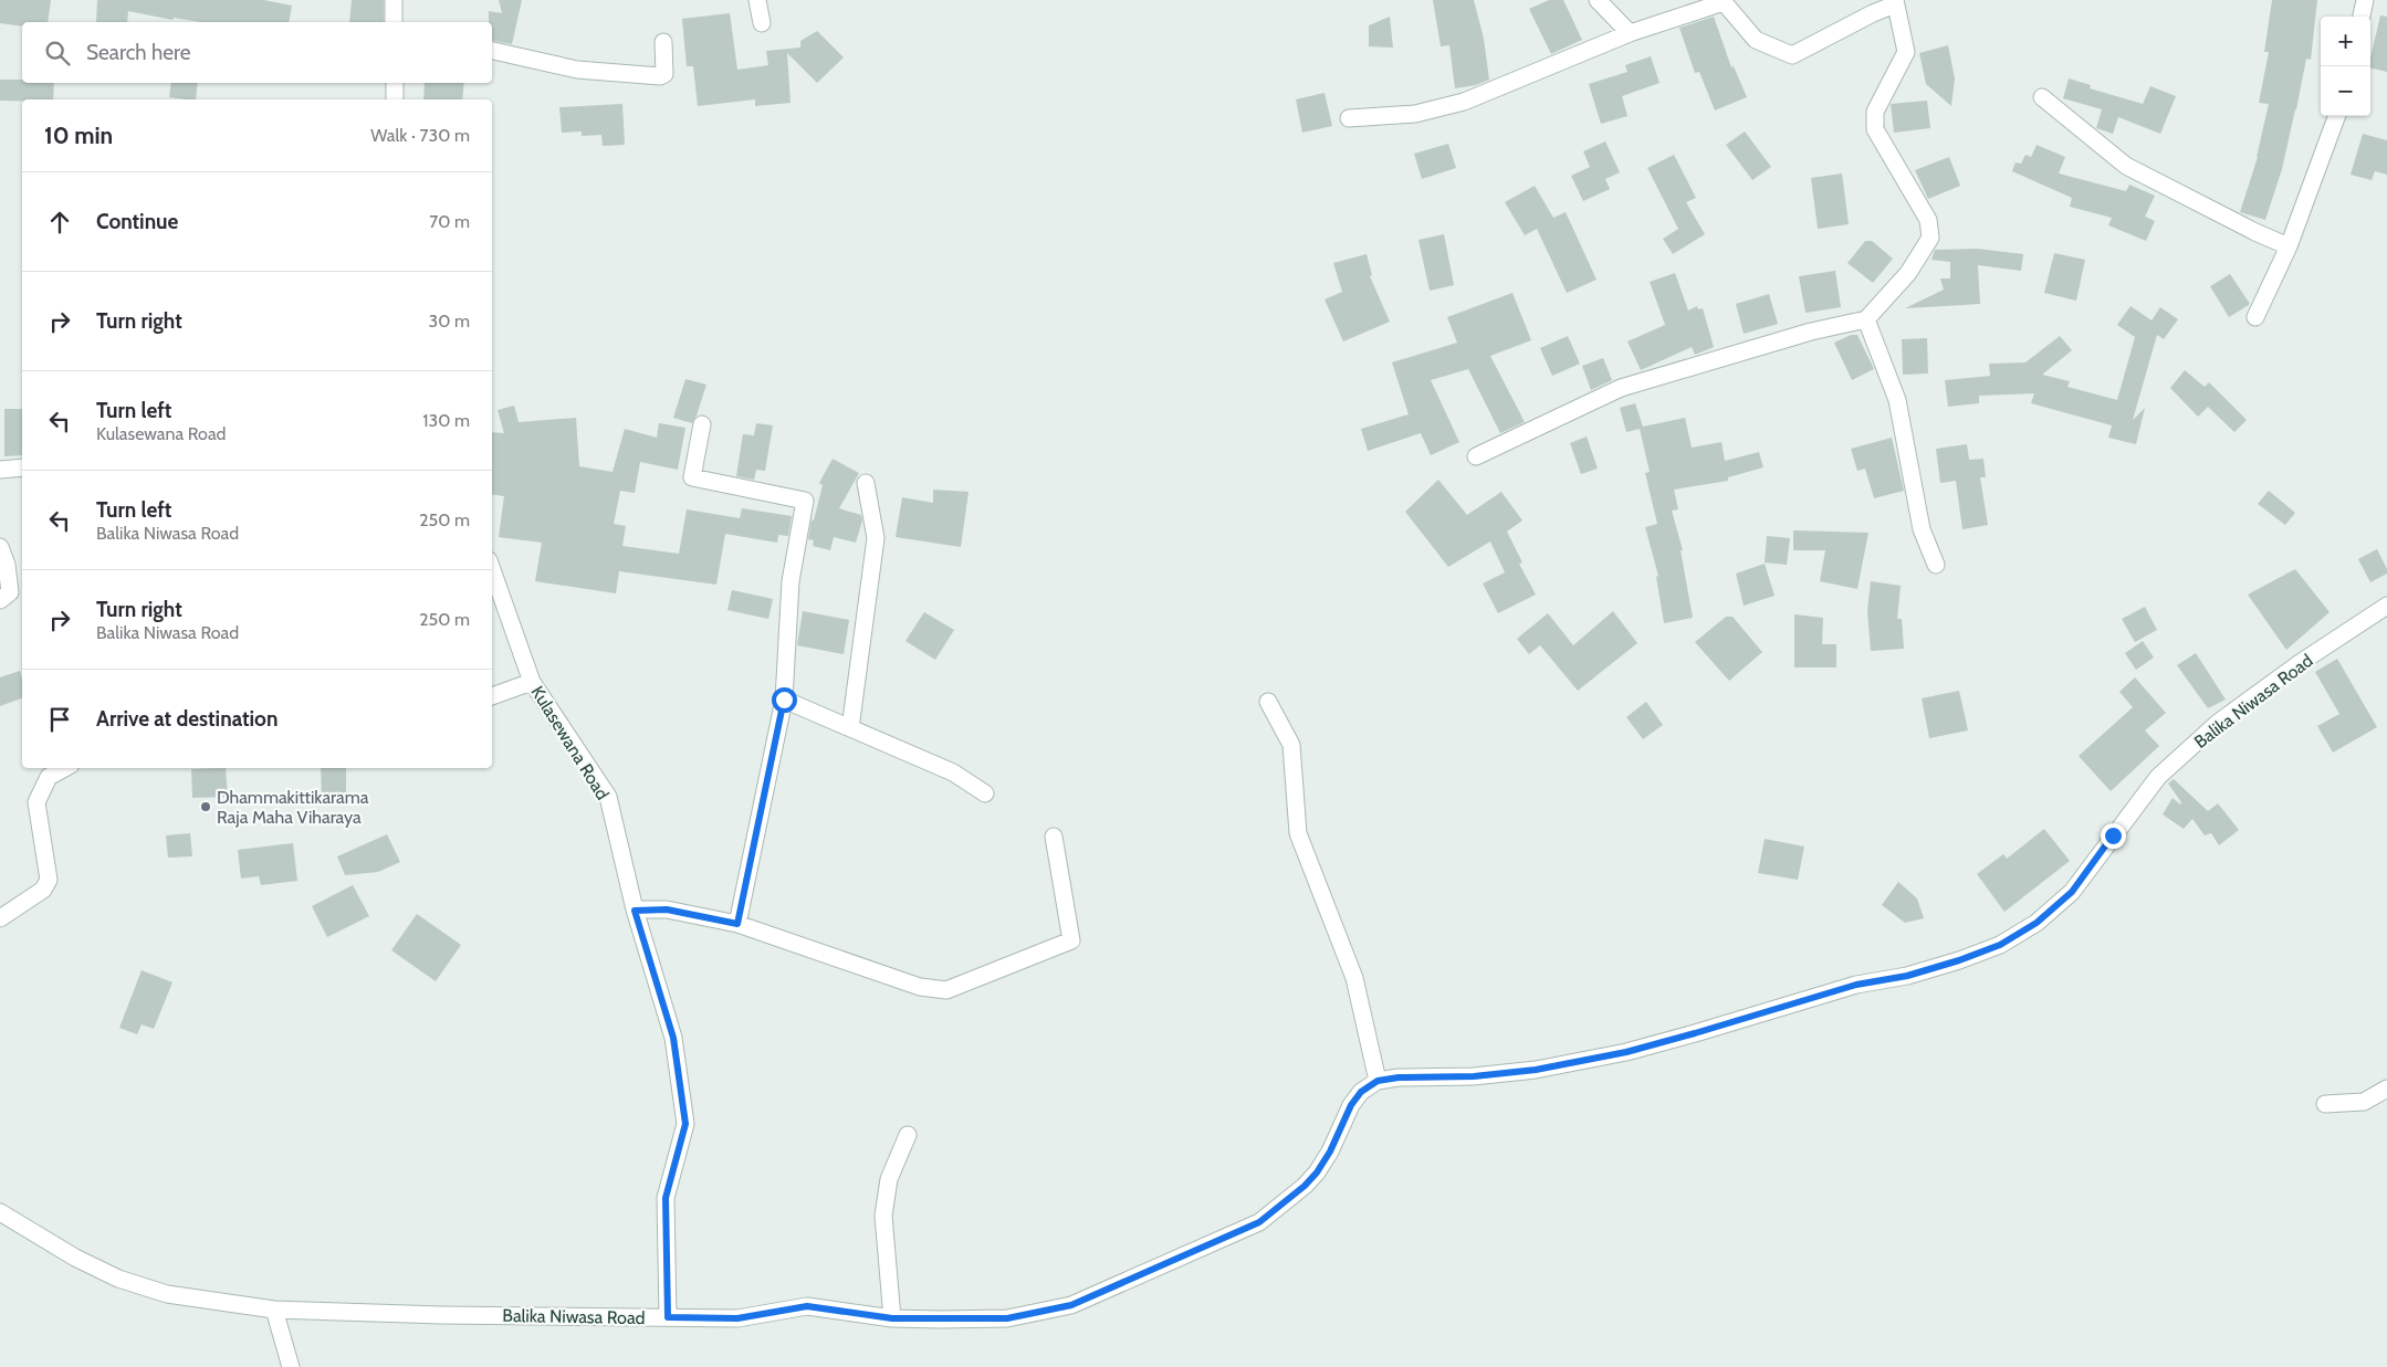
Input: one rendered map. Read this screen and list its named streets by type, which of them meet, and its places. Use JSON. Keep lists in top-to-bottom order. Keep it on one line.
{"streets":{"street":["Balika Niwasa Road","Kulasewana Road"]},"crossings":[["Balika Niwasa Road","Kulasewana Road"]],"places":["Dhammakittikarama Raja Maha Viharaya"],"page":{"map_buttons":["+","−"],"search":"Search here","heading":["10 min","Walk · 730 m"],"list":[["Continue","70 m"],["Turn right","30 m"],["Turn left","Kulasewana Road","130 m"],["Turn left","Balika Niwasa Road","250 m"],["Turn right","Balika Niwasa Road","250 m"],"Arrive at destination"]}}
